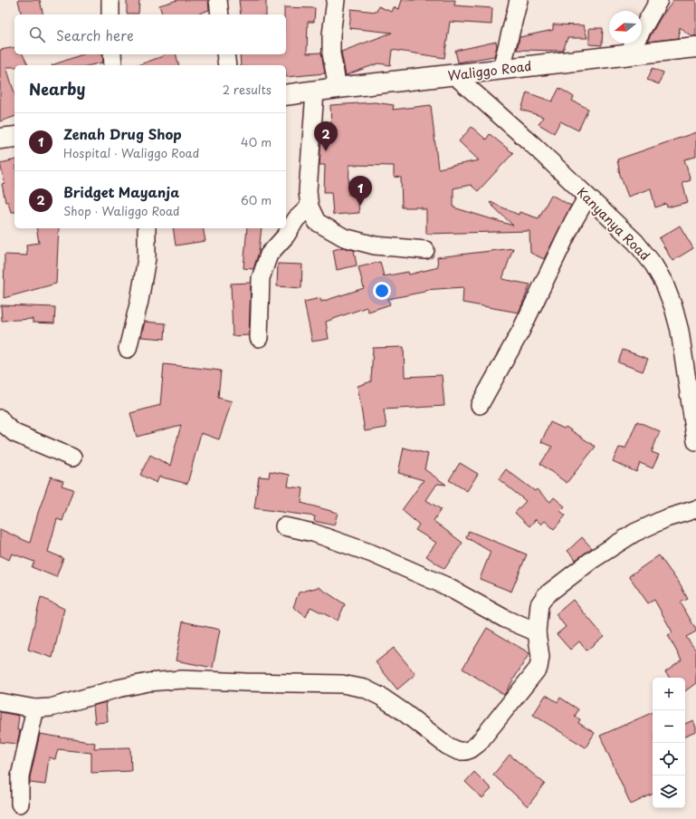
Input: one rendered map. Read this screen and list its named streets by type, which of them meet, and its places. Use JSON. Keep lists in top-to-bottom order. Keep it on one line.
{"streets":{"street":["Waliggo Road","Kanyanya Road"]},"crossings":[["Waliggo Road","Kanyanya Road"]],"north":"left","page":{"search":"Search here","heading":["Nearby","2 results"],"list":[{"mark":"1","name":"Zenah Drug Shop","note":"Hospital · Waliggo Road","value":"40 m"},{"mark":"2","name":"Bridget Mayanja","note":"Shop · Waliggo Road","value":"60 m"}],"pins":["2","1"],"map_buttons":["+","−"]}}
